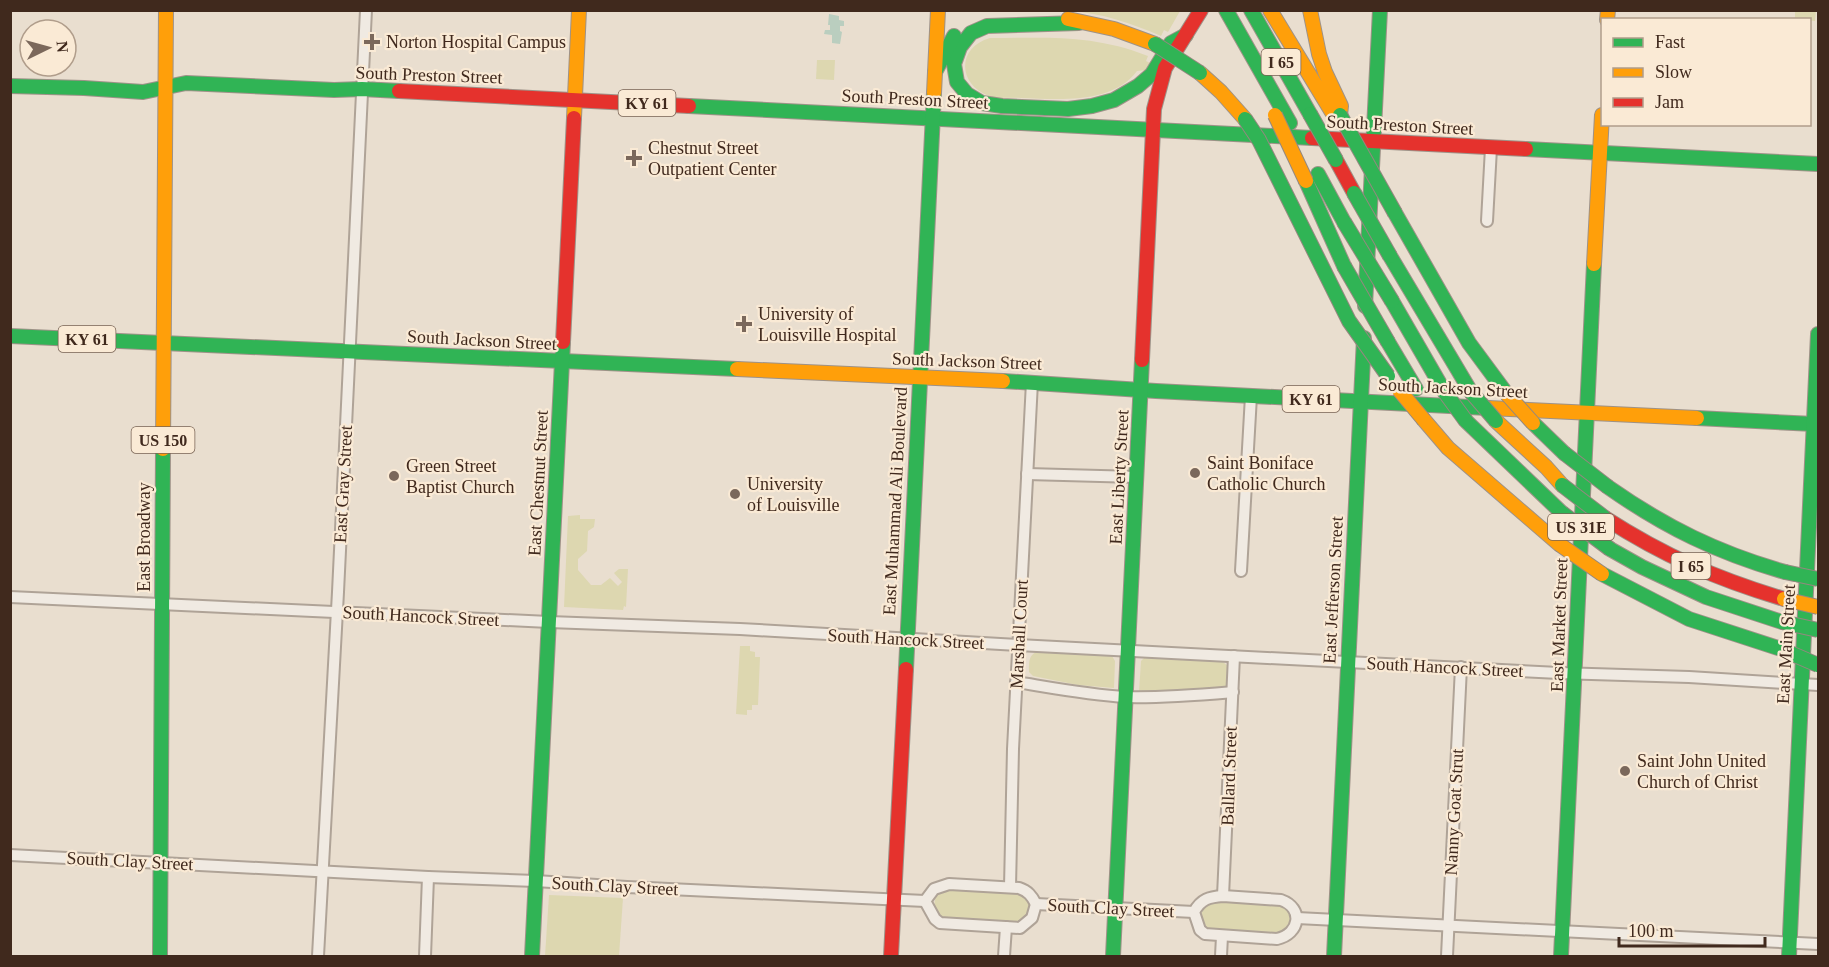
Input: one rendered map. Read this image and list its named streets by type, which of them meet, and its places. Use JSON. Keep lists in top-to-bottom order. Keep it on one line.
{"streets":{"main road":["I 65","South Preston Street","KY 61","South Jackson Street","US 150","East Liberty Street","East Chestnut Street","East Muhammad Ali Boulevard","US 31E","East Broadway","East Jefferson Street","East Market Street","East Main Street"],"street":["East Gray Street","South Hancock Street","Marshall Court","Ballard Street","Nanny Goat Strut","South Clay Street"]},"crossings":[["South Preston Street","East Liberty Street"],["South Preston Street","East Chestnut Street"],["South Preston Street","East Gray Street"],["South Preston Street","East Muhammad Ali Boulevard"],["South Preston Street","East Broadway"],["South Preston Street","East Jefferson Street"],["South Preston Street","East Market Street"],["South Jackson Street","East Liberty Street"],["South Jackson Street","East Chestnut Street"],["South Jackson Street","East Gray Street"],["South Jackson Street","East Muhammad Ali Boulevard"],["South Jackson Street","East Broadway"],["South Jackson Street","East Jefferson Street"],["South Jackson Street","East Market Street"],["South Jackson Street","Marshall Court"],["South Jackson Street","East Main Street"],["East Liberty Street","South Hancock Street"],["East Liberty Street","South Clay Street"],["East Chestnut Street","South Hancock Street"],["East Chestnut Street","South Clay Street"],["East Gray Street","South Hancock Street"],["East Gray Street","South Clay Street"],["East Muhammad Ali Boulevard","South Hancock Street"],["East Muhammad Ali Boulevard","South Clay Street"],["East Broadway","South Hancock Street"],["East Broadway","South Clay Street"],["East Jefferson Street","South Hancock Street"],["South Hancock Street","East Market Street"],["South Hancock Street","Marshall Court"],["South Hancock Street","East Main Street"],["South Hancock Street","Ballard Street"],["South Hancock Street","Nanny Goat Strut"],["Ballard Street","South Clay Street"]],"places":{"health":["Norton Hospital Campus","Chestnut Street Outpatient Center","University of Louisville Hospital"],"other":["Saint Boniface Catholic Church","Green Street Baptist Church","University of Louisville","Saint John United Church of Christ"]},"legend":["Fast","Slow","Jam"],"scale_bar":"100 m","north":"right"}
